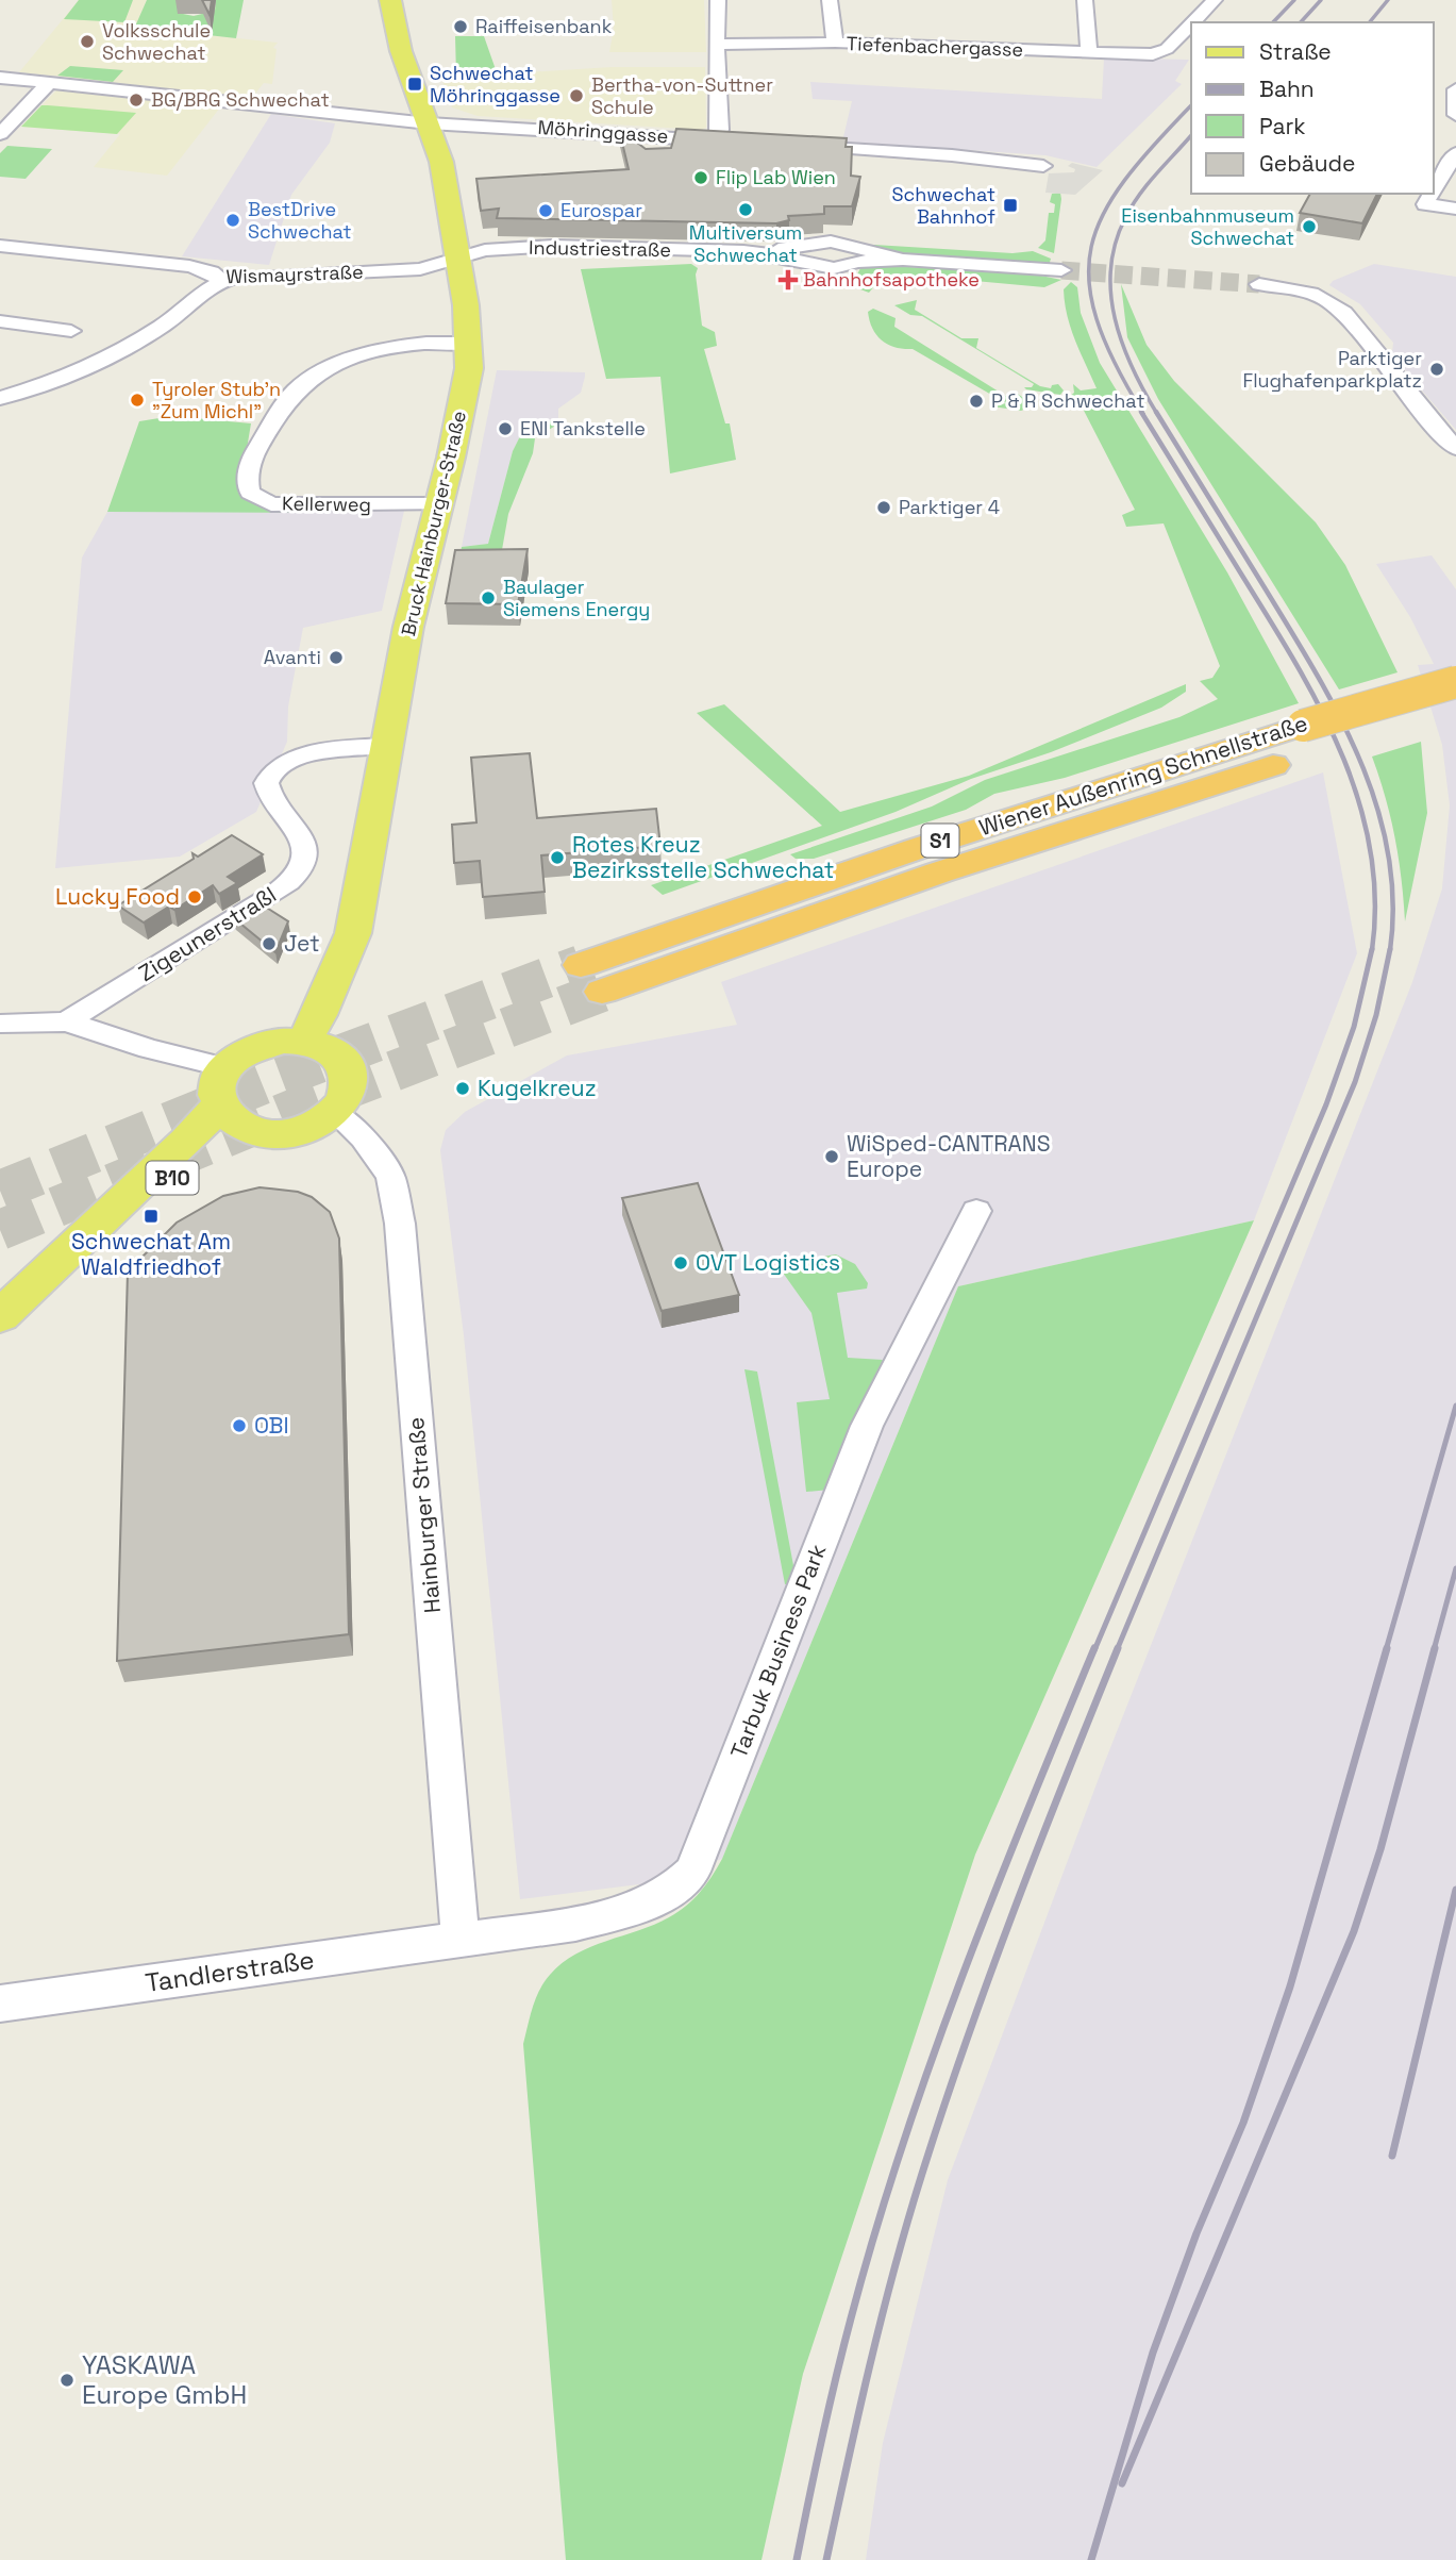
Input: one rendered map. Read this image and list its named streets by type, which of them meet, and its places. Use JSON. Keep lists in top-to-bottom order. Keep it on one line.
{"streets":{"highway":["Wiener Außenring Schnellstraße","S1"],"main road":["Bruck Hainburger-Straße","B10"],"street":["Tiefenbachergasse","Möhringgasse","Industriestraße","Wismayrstraße","Kellerweg","Zigeunerstraßl","Hainburger Straße","Tarbuk Business Park","Tandlerstraße"]},"crossings":[["Tiefenbachergasse","Möhringgasse"],["Möhringgasse","Bruck Hainburger-Straße"],["Industriestraße","Wismayrstraße"],["Industriestraße","Bruck Hainburger-Straße"],["Wismayrstraße","Bruck Hainburger-Straße"],["Kellerweg","Bruck Hainburger-Straße"],["Bruck Hainburger-Straße","Zigeunerstraßl"],["Bruck Hainburger-Straße","B10"],["Bruck Hainburger-Straße","Hainburger Straße"],["Zigeunerstraßl","B10"],["Zigeunerstraßl","Hainburger Straße"],["B10","Hainburger Straße"],["Hainburger Straße","Tarbuk Business Park"],["Hainburger Straße","Tandlerstraße"],["Tarbuk Business Park","Tandlerstraße"]],"places":{"other":["Raiffeisenbank","Volksschule Schwechat","Bertha-von-Suttner Schule","BG/BRG Schwechat","Flip Lab Wien","Multiversum Schwechat","Eurospar","BestDrive Schwechat","Eisenbahnmuseum Schwechat","Parktiger Flughafenparkplatz","Tyroler Stub'n \"Zum Michl\"","P & R Schwechat","ENI Tankstelle","Parktiger 4","Baulager Siemens Energy","Avanti","Rotes Kreuz Bezirksstelle Schwechat","Lucky Food","Jet","Kugelkreuz","WiSped-CANTRANS Europe","OVT Logistics","OBI","YASKAWA Europe GmbH"],"transit":["Schwechat Möhringgasse","Schwechat Bahnhof","Schwechat Am Waldfriedhof"],"health":["Bahnhofsapotheke"]},"legend":["Straße","Bahn","Park","Gebäude"]}
